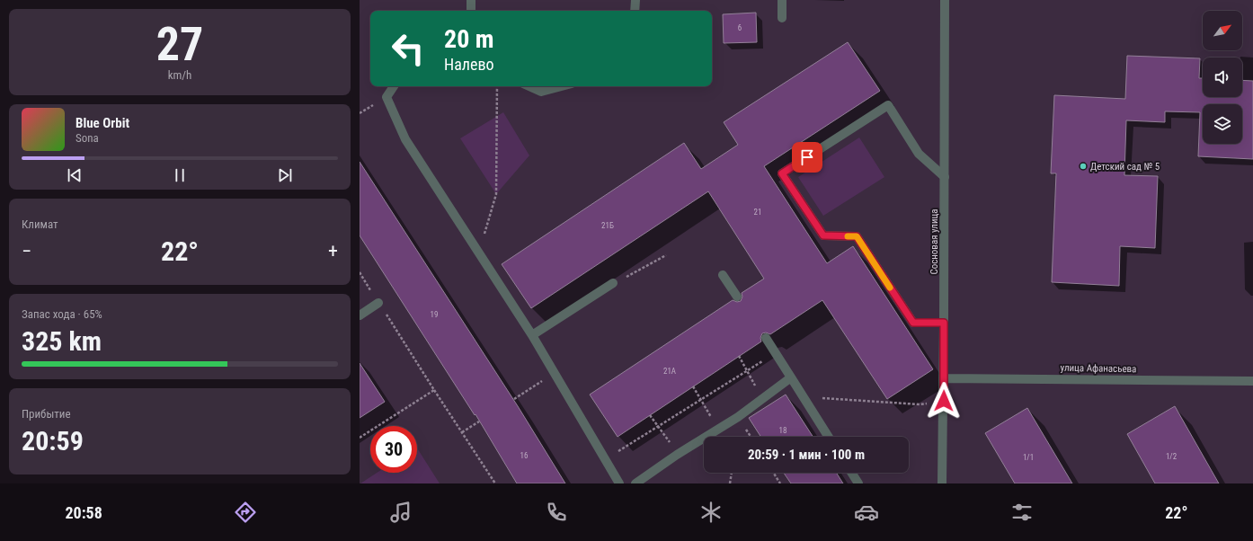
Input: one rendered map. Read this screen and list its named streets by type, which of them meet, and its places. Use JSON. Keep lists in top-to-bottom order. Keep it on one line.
{"streets":{"street":["Сосновая улица","улица Афанасьева"]},"crossings":[["Сосновая улица","улица Афанасьева"]],"places":["Детский сад № 5"],"house_numbers":["6","21","21Б","19","21А","18","16","1/2","1/1"],"north":"top right","page":{"tile":[["27","km/h"],"Климат",["Запас хода · 65%","325 km"],["Прибытие","20:59"]],"turn":["20 m","Налево"],"song":["Blue Orbit","Sona"],"heat":["−","22°","+"],"limit":"30","trip":"20:59 · 1 мин · 100 m","tabs":["20:58","22°"]}}
